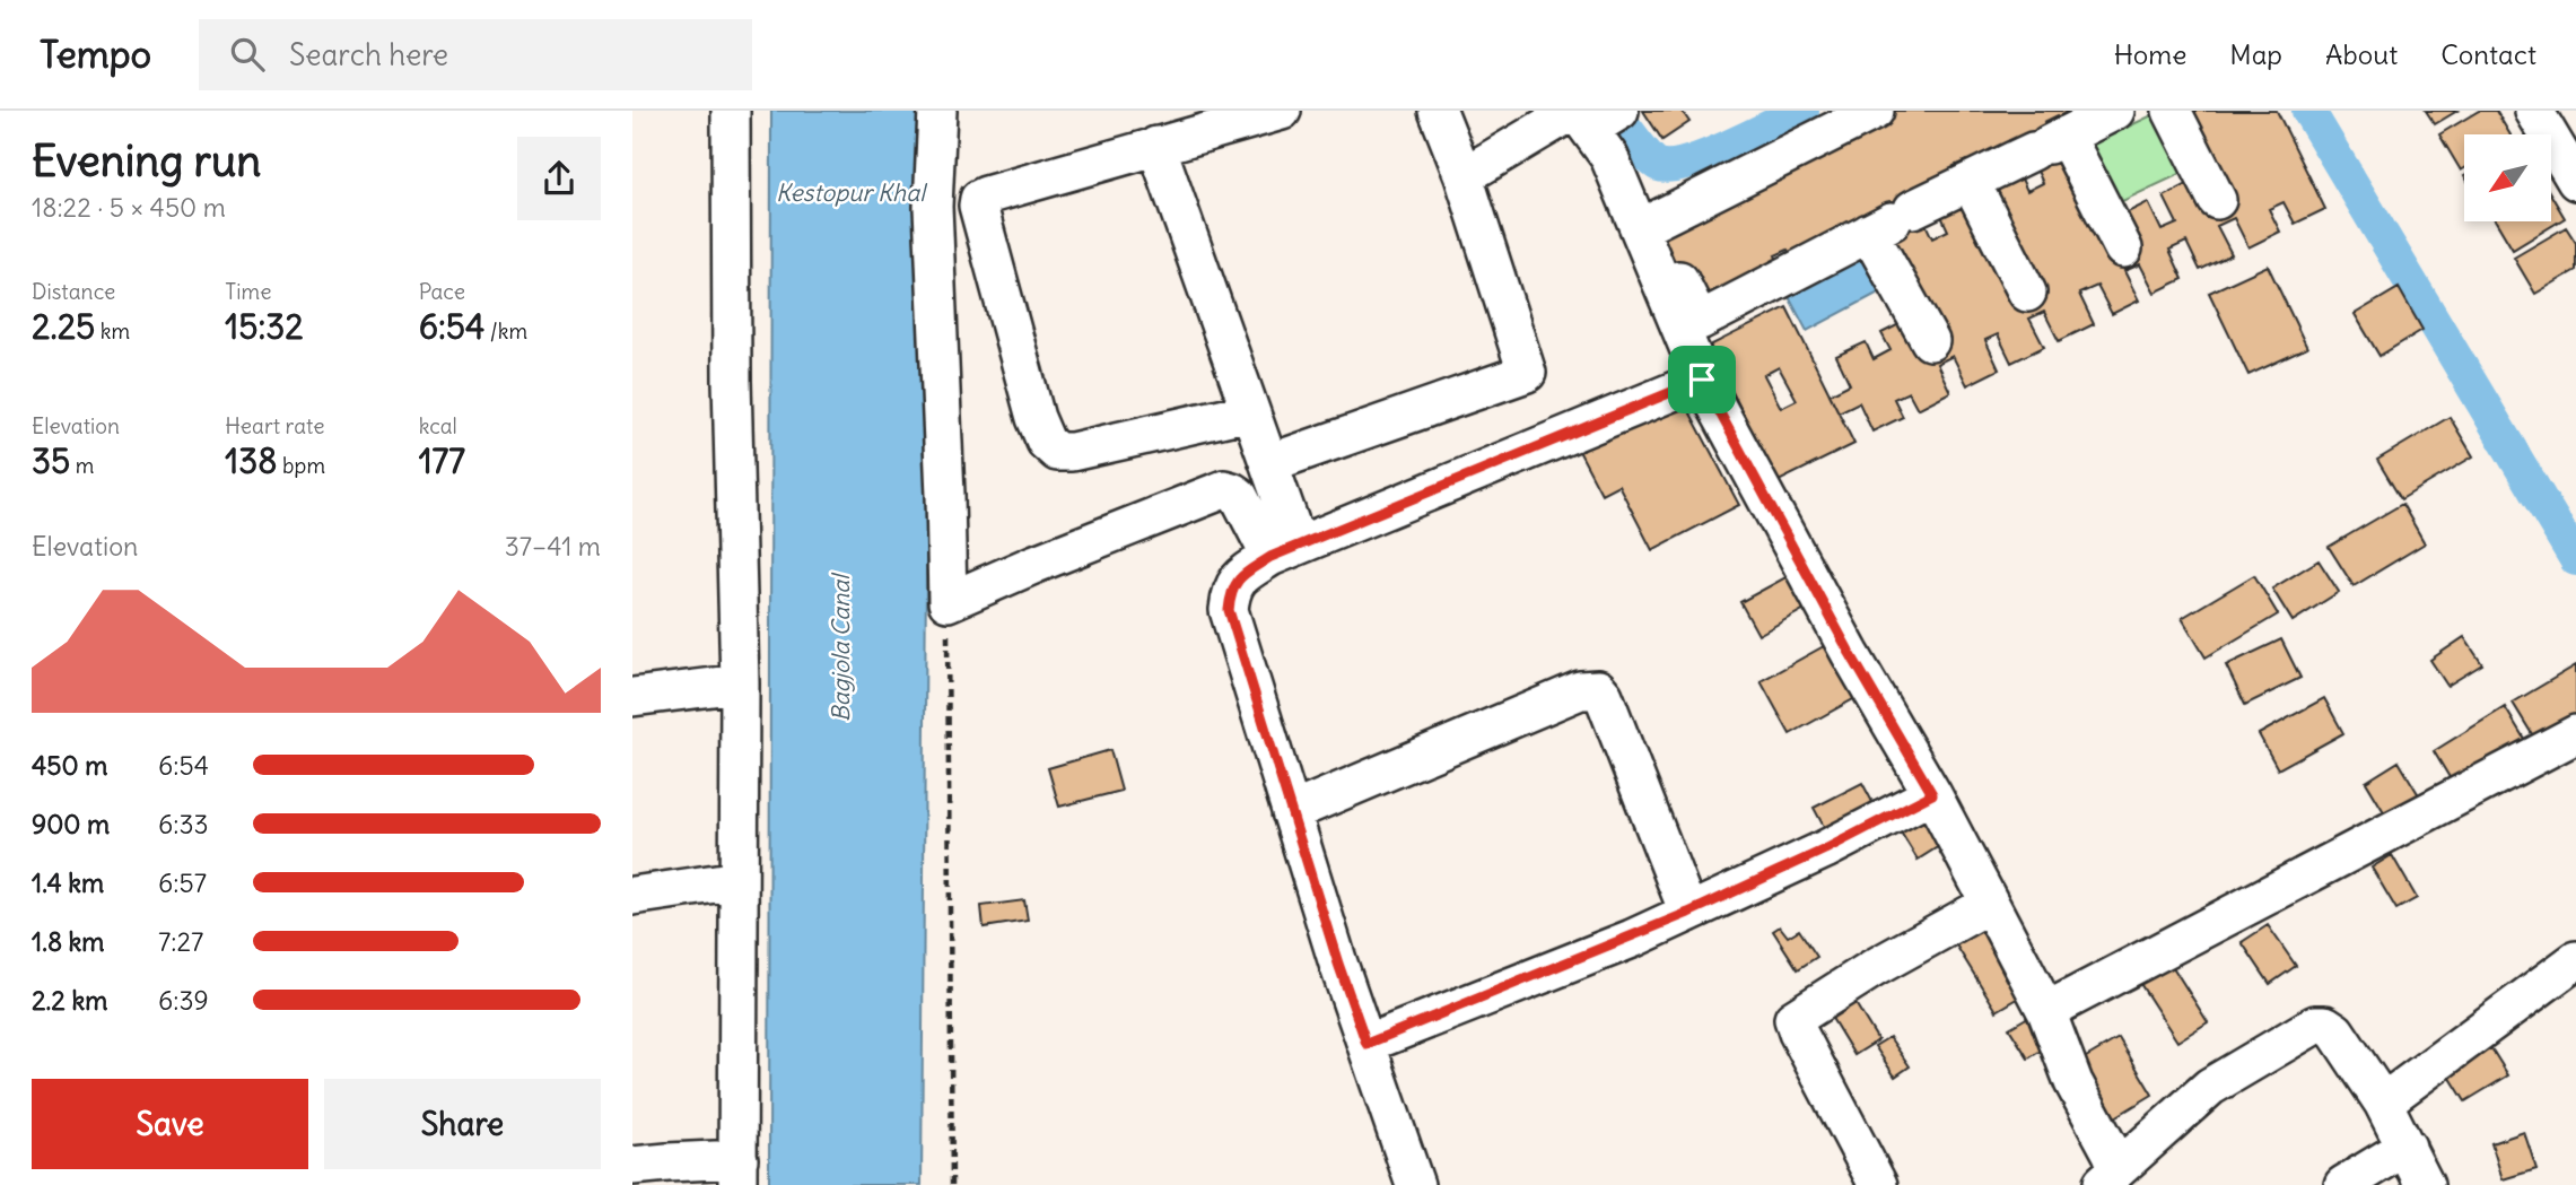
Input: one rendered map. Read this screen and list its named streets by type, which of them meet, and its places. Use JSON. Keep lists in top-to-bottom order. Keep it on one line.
{"water":["Kestopur Khal","Bagjola Canal"],"north":"bottom left","page":{"header":"Tempo","search":"Search here","nav":["Home","Map","About","Contact"],"heading":["Evening run","18:22 · 5 × 450 m"],"stats":[["Distance","2.25 km"],["Time","15:32"],["Pace","6:54 /km"],["Elevation","35 m"],["Heart rate","138 bpm"],["kcal","177"]],"chart":["Elevation","37–41 m"],"list":[{"name":"450 m","note":"6:54"},{"name":"900 m","note":"6:33"},{"name":"1.4 km","note":"6:57"},{"name":"1.8 km","note":"7:27"},{"name":"2.2 km","note":"6:39"}],"buttons":["Save","Share"]}}
